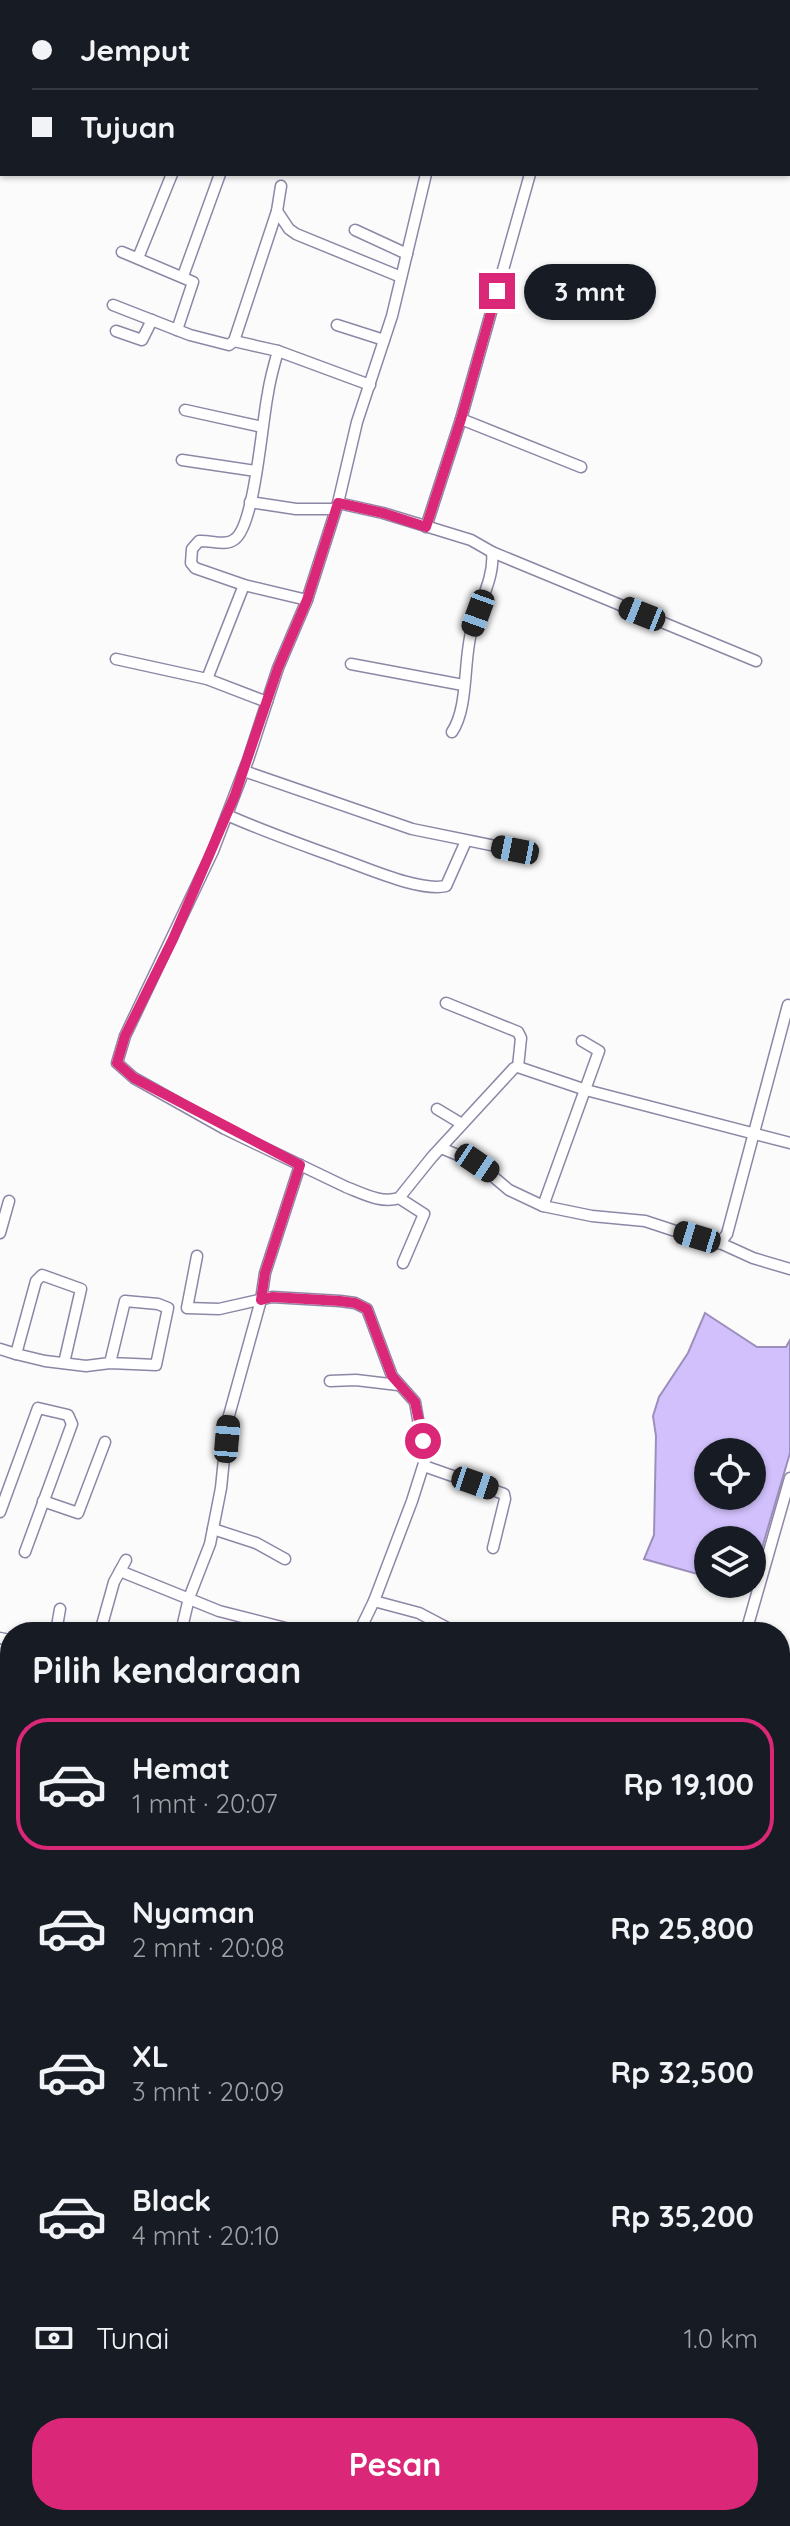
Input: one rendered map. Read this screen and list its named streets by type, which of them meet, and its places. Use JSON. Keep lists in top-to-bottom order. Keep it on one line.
{"page":{"banner":["Jemput","Tujuan"],"bubble":"3 mnt","heading":"Pilih kendaraan","list":[{"name":"Hemat","note":"1 mnt · 20:07","value":"Rp 19,100"},{"name":"Nyaman","note":"2 mnt · 20:08","value":"Rp 25,800"},{"name":"XL","note":"3 mnt · 20:09","value":"Rp 32,500"},{"name":"Black","note":"4 mnt · 20:10","value":"Rp 35,200"}],"pay":["Tunai","1.0 km"],"buttons":"Pesan"}}
